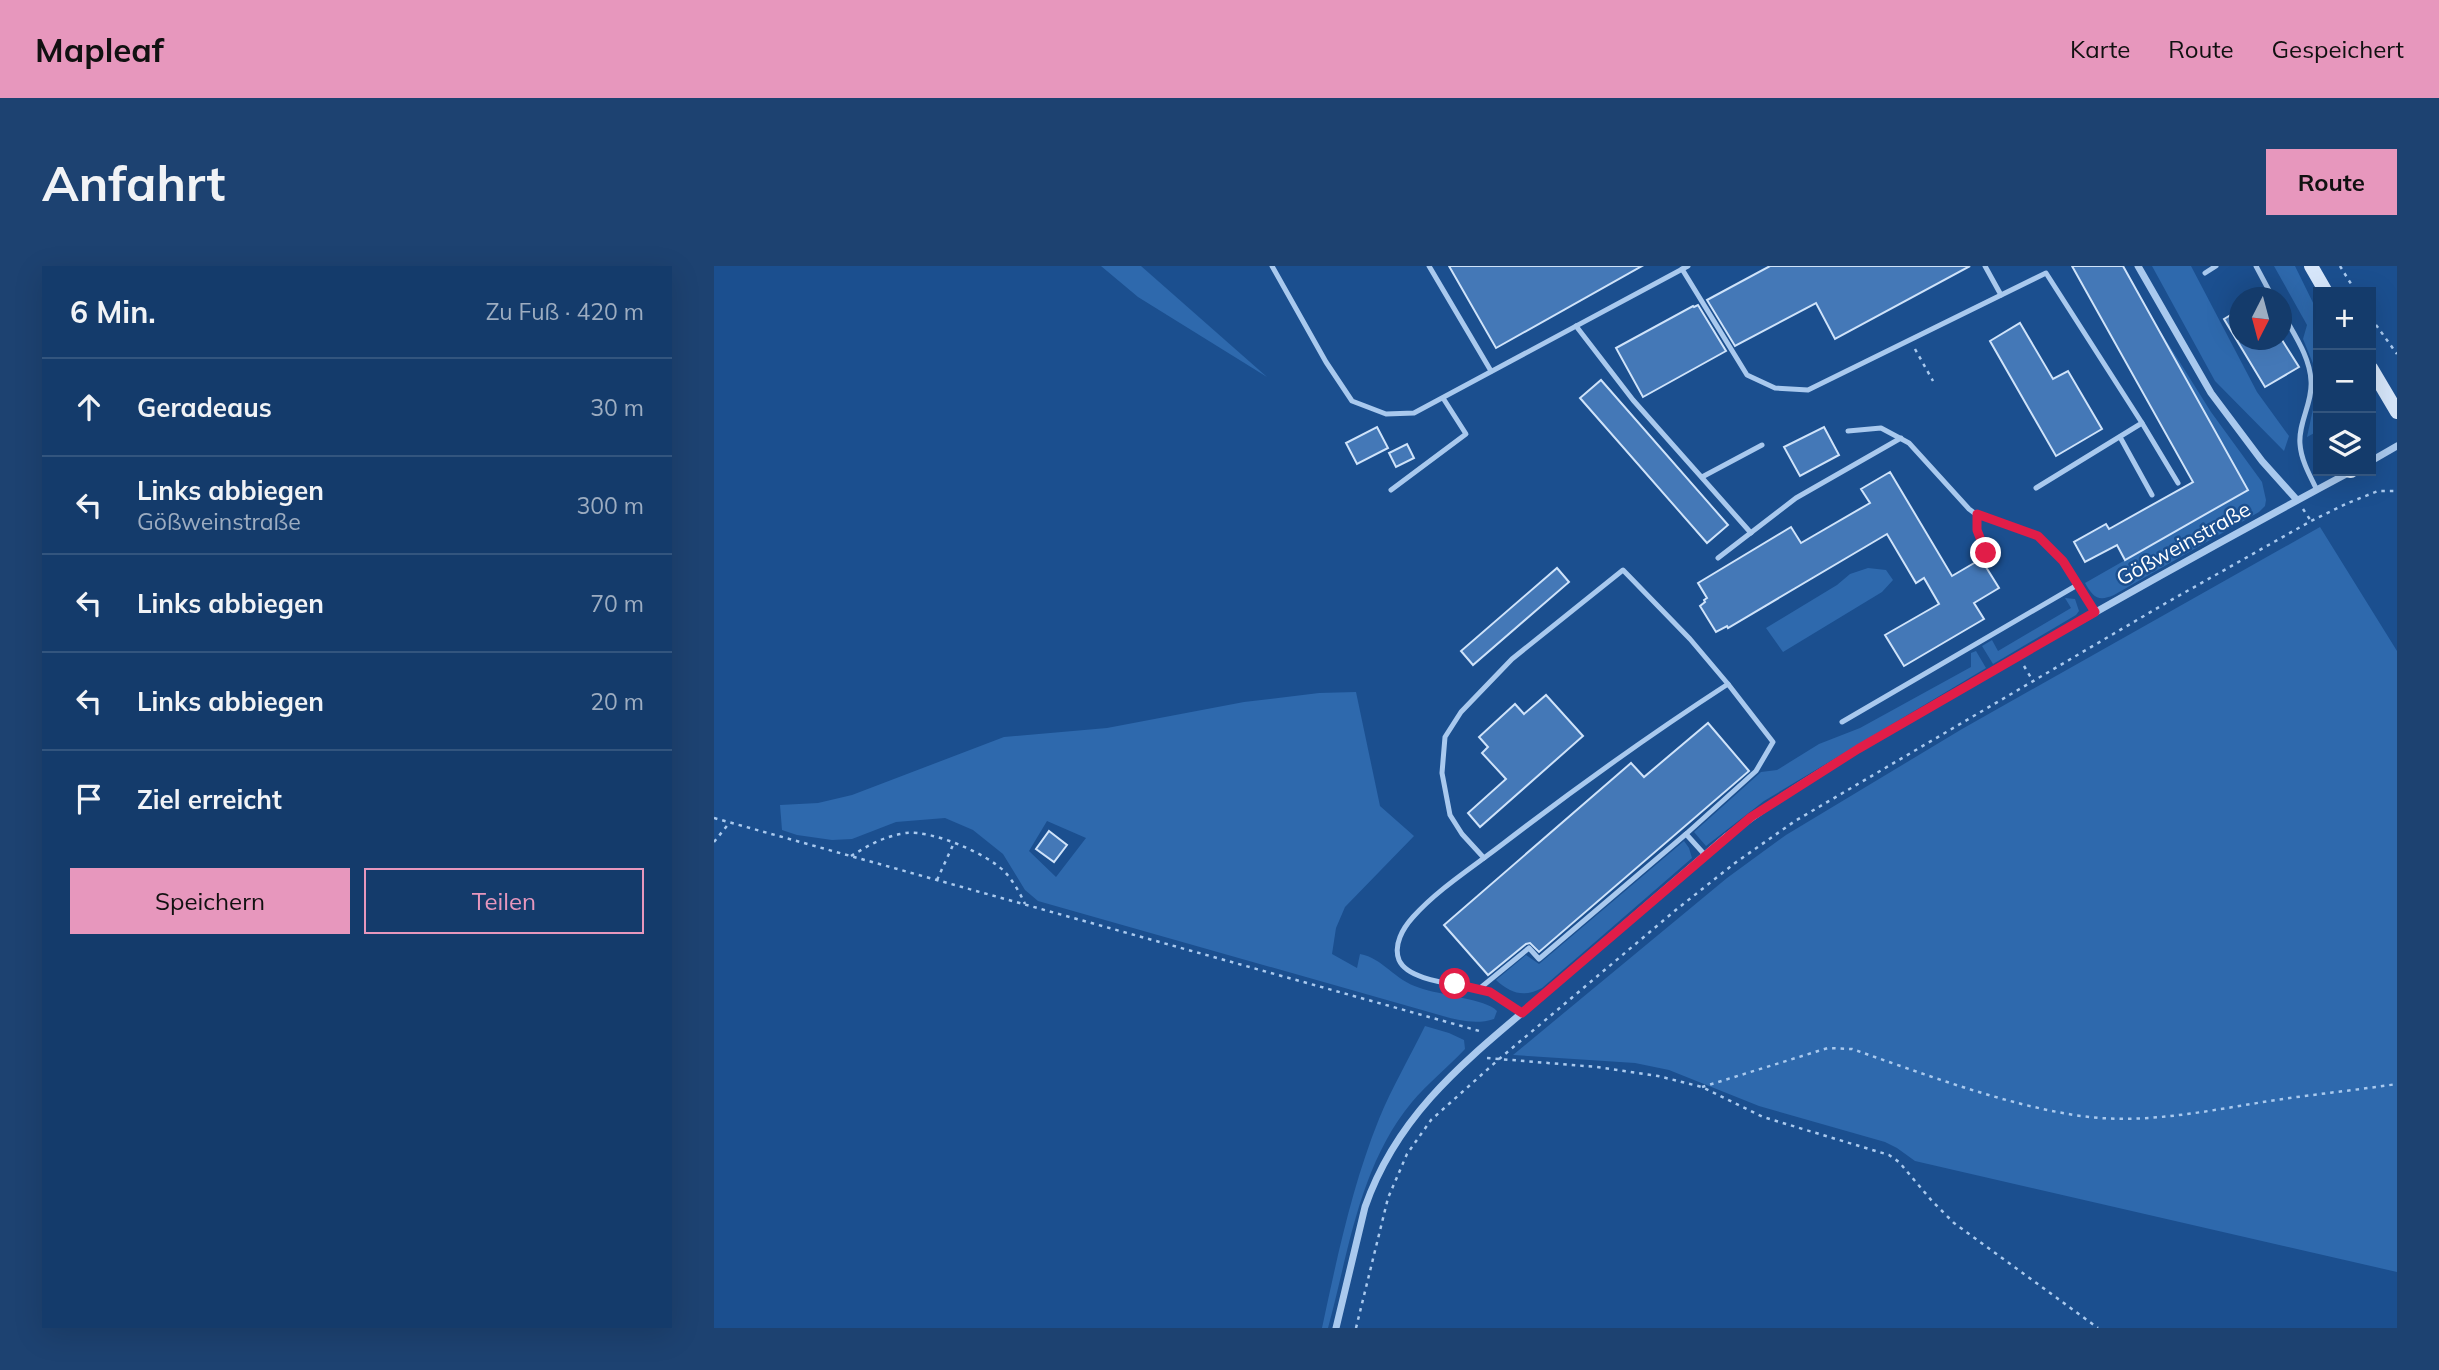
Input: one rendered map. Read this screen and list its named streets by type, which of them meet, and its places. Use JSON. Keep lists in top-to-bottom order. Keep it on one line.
{"streets":{"street":["Gößweinstraße"]},"north":"bottom","page":{"header":"Mapleaf","nav":["Karte","Route","Gespeichert"],"buttons":["Route",["Speichern","Teilen"]],"title":"Anfahrt","heading":["6 Min.","Zu Fuß · 420 m"],"map_buttons":["+","−"],"list":[["Geradeaus","30 m"],["Links abbiegen","Gößweinstraße","300 m"],["Links abbiegen","70 m"],["Links abbiegen","20 m"],"Ziel erreicht"]}}
